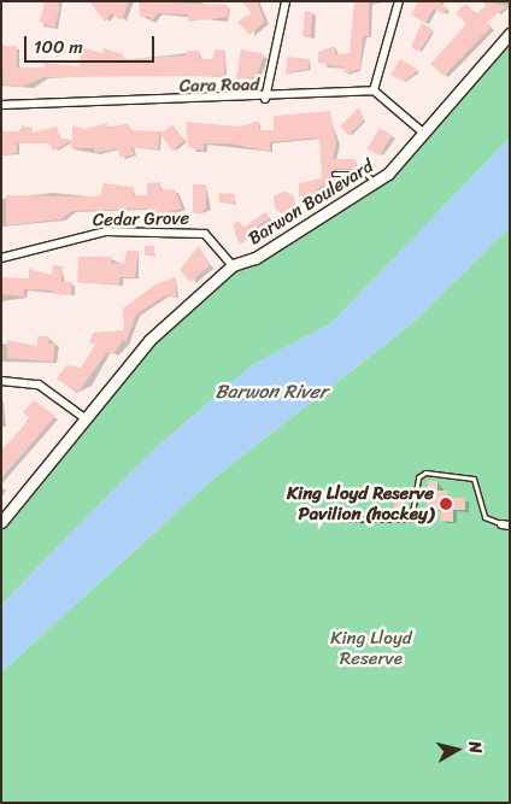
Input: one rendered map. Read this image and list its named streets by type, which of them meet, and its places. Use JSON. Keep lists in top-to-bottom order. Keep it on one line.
{"streets":{"street":["Cara Road","Barwon Boulevard","Cedar Grove"]},"crossings":[["Barwon Boulevard","Cedar Grove"]],"water":["Barwon River"],"parks":["King Lloyd Reserve"],"places":["King Lloyd Reserve Pavilion (hockey)"],"scale_bar":"100 m","north":"right"}
